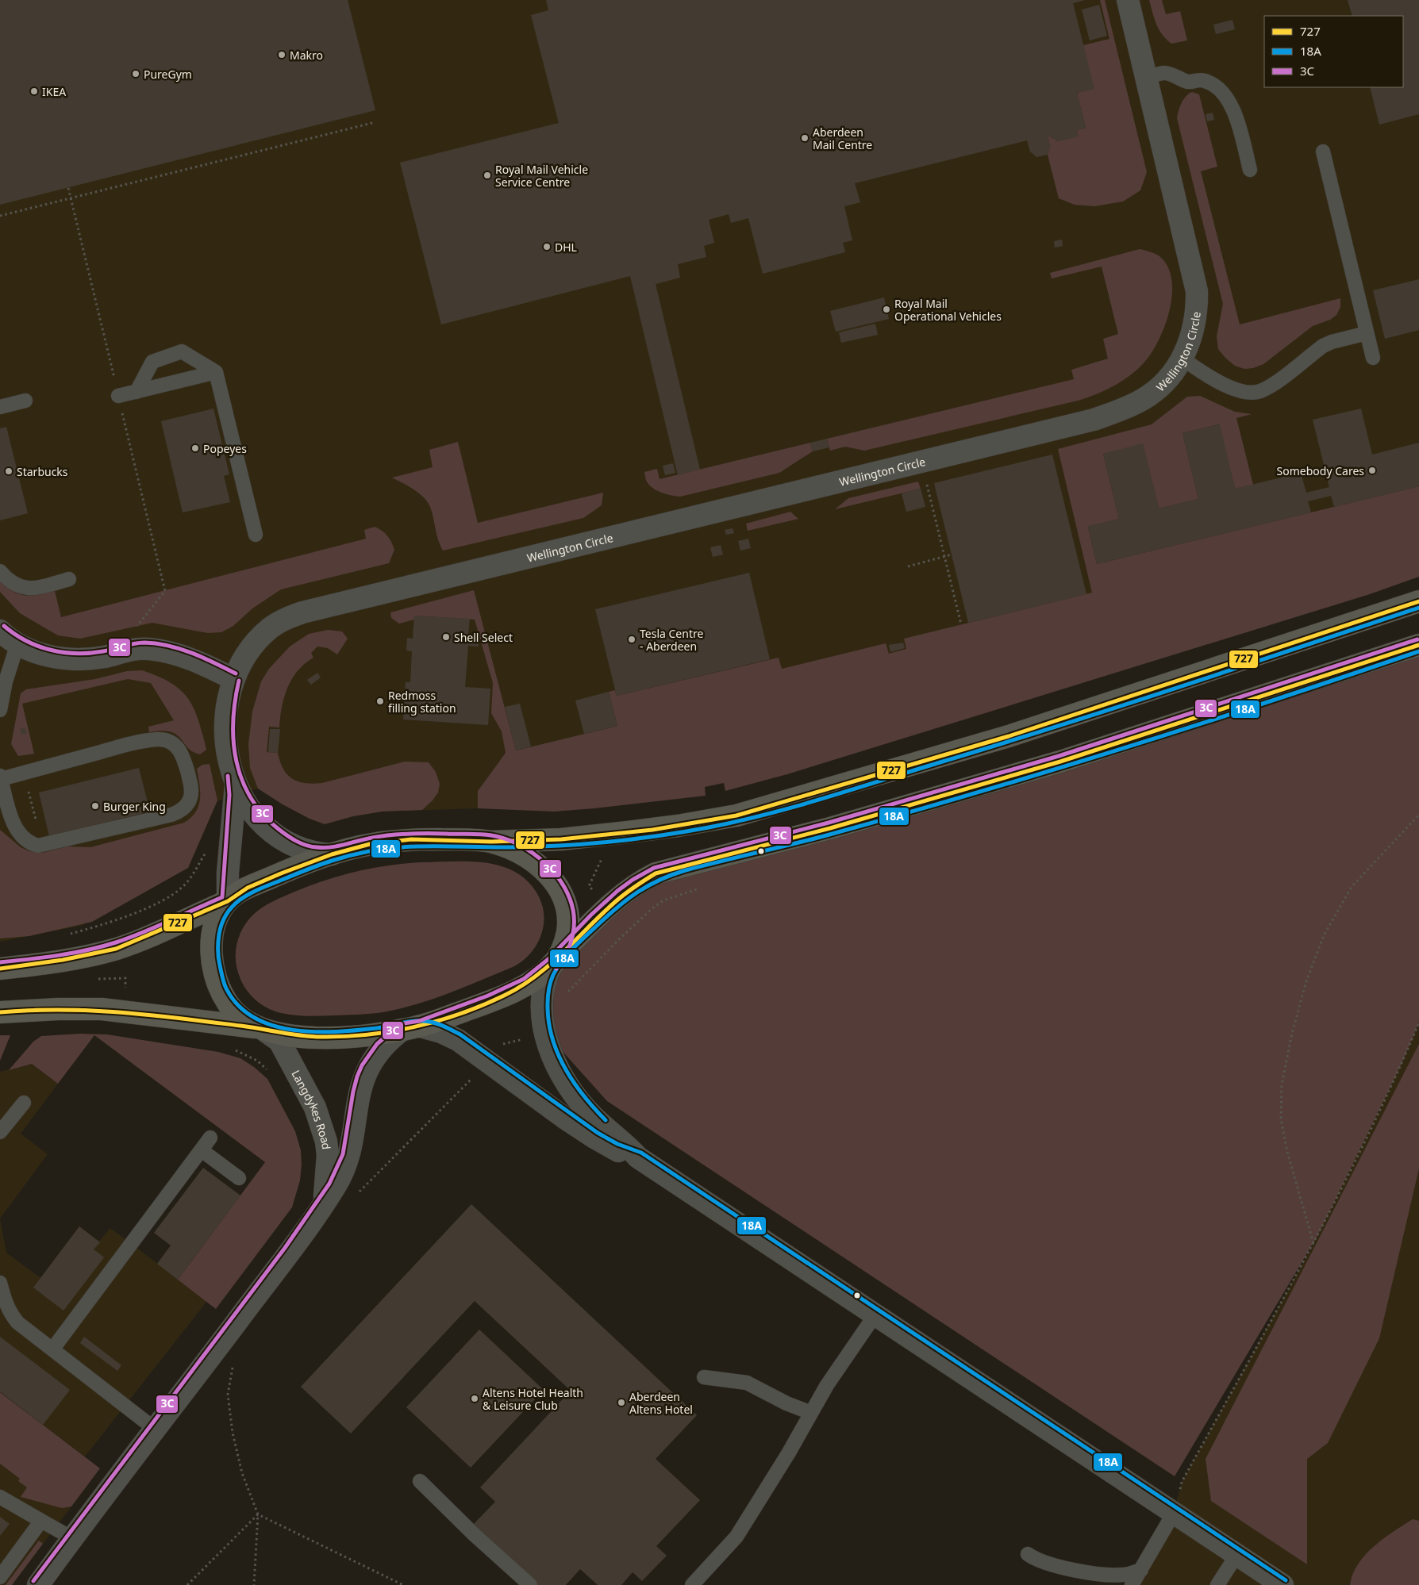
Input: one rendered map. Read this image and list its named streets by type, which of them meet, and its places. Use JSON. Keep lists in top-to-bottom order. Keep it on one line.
{"streets":{"street":["Wellington Circle","Langdykes Road"]},"places":["Makro","PureGym","IKEA","Aberdeen Mail Centre","Royal Mail Vehicle Service Centre","DHL","Royal Mail Operational Vehicles","Popeyes","Somebody Cares","Starbucks","Shell Select","Tesla Centre - Aberdeen","Redmoss filling station","Burger King","Altens Hotel Health & Leisure Club","Aberdeen Altens Hotel"],"lines":["transit line 727","transit line 18A","transit line 3C"],"legend":["727","18A","3C"]}
